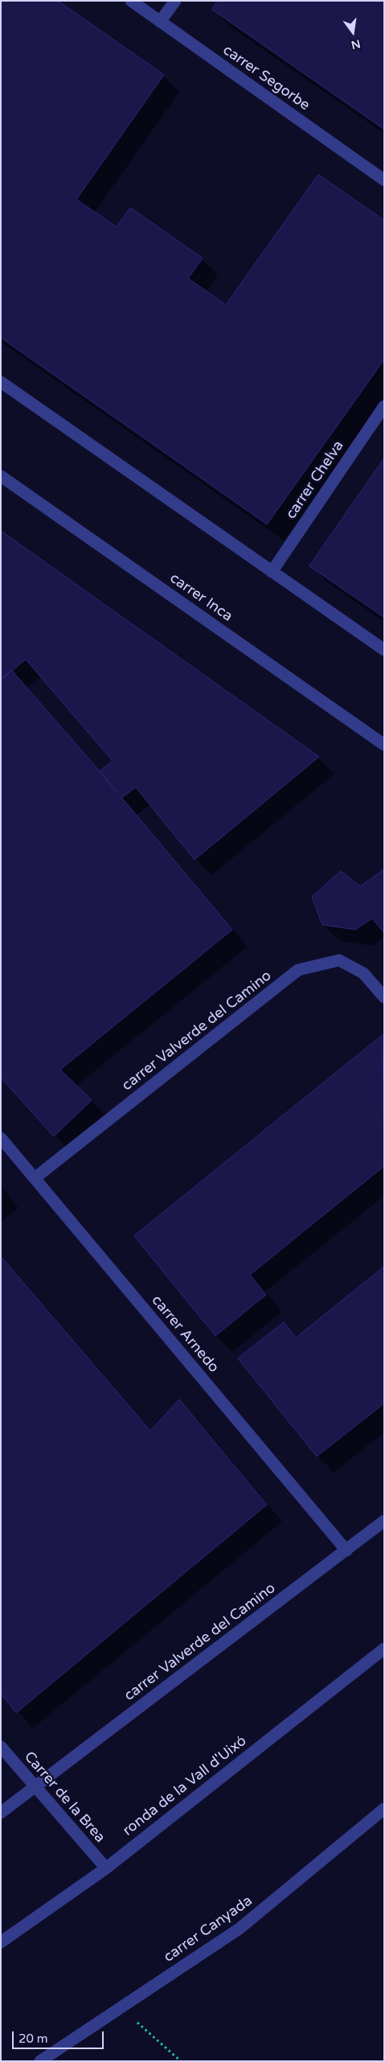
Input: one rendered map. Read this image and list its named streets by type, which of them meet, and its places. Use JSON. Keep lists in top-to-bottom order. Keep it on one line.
{"streets":{"street":["carrer Segorbe","carrer Chelva","carrer Inca","carrer Valverde del Camino","carrer Arnedo","ronda de la Vall d'Uixó","Carrer de la Brea","carrer Canyada"]},"crossings":[["carrer Valverde del Camino","carrer Arnedo"],["carrer Valverde del Camino","Carrer de la Brea"],["ronda de la Vall d'Uixó","Carrer de la Brea"]],"scale_bar":"20 m","north":"bottom"}
